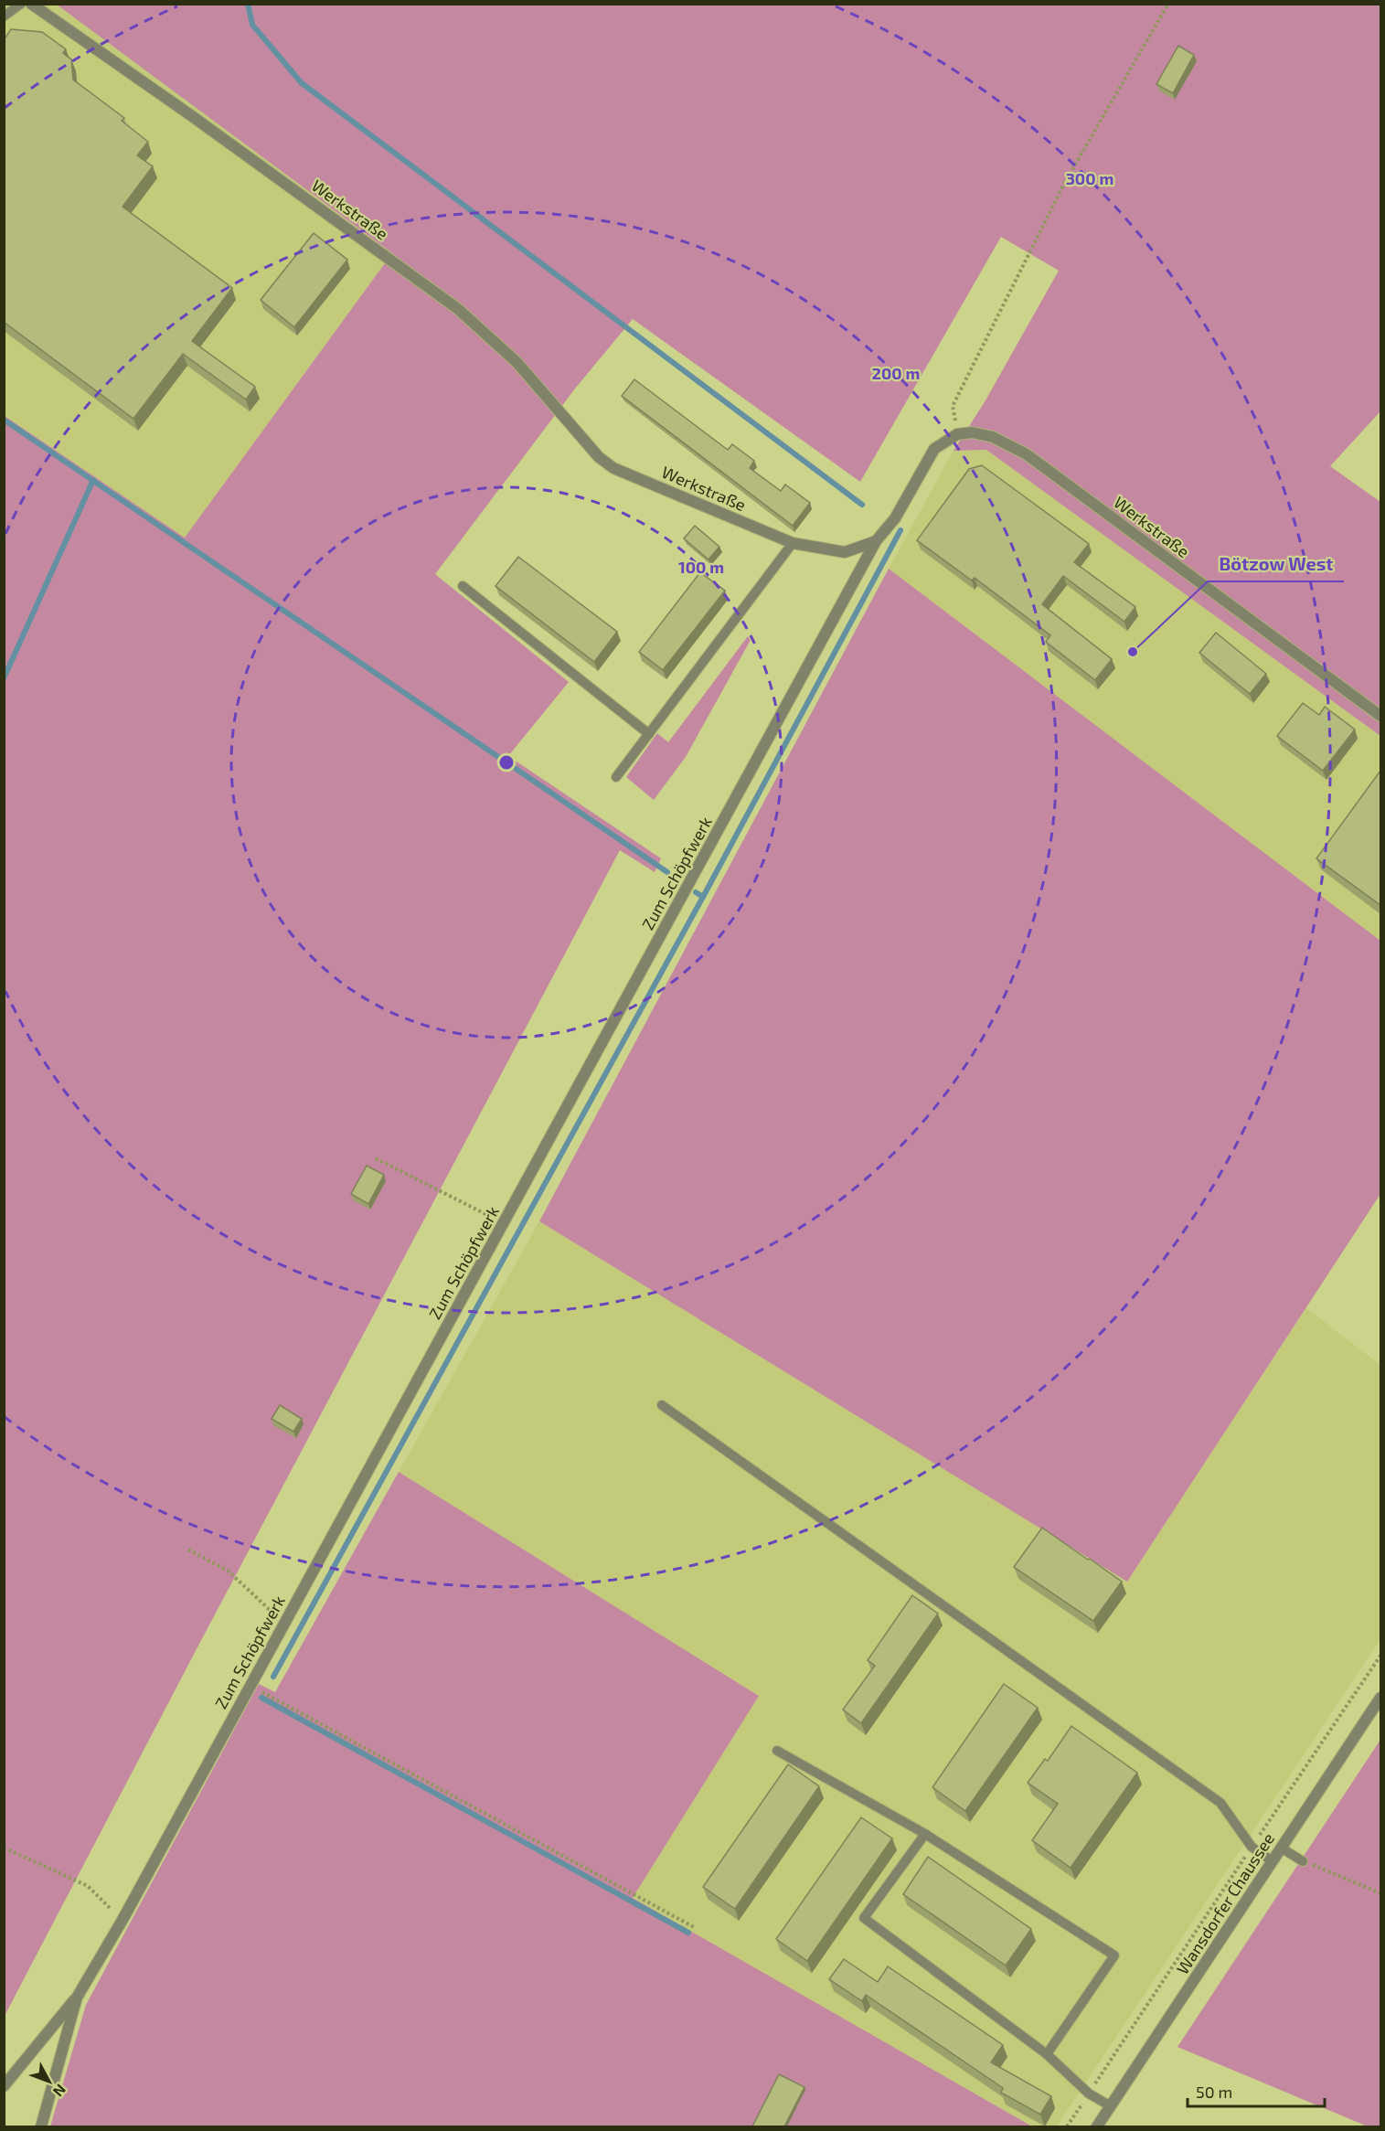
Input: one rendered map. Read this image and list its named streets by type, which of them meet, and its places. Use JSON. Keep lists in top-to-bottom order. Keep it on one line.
{"streets":{"street":["Werkstraße","Zum Schöpfwerk","Wansdorfer Chaussee"]},"crossings":[["Werkstraße","Zum Schöpfwerk"]],"places":["Bötzow West"],"scale_bar":"50 m","north":"bottom right","rings":["300 m","200 m","100 m"]}
